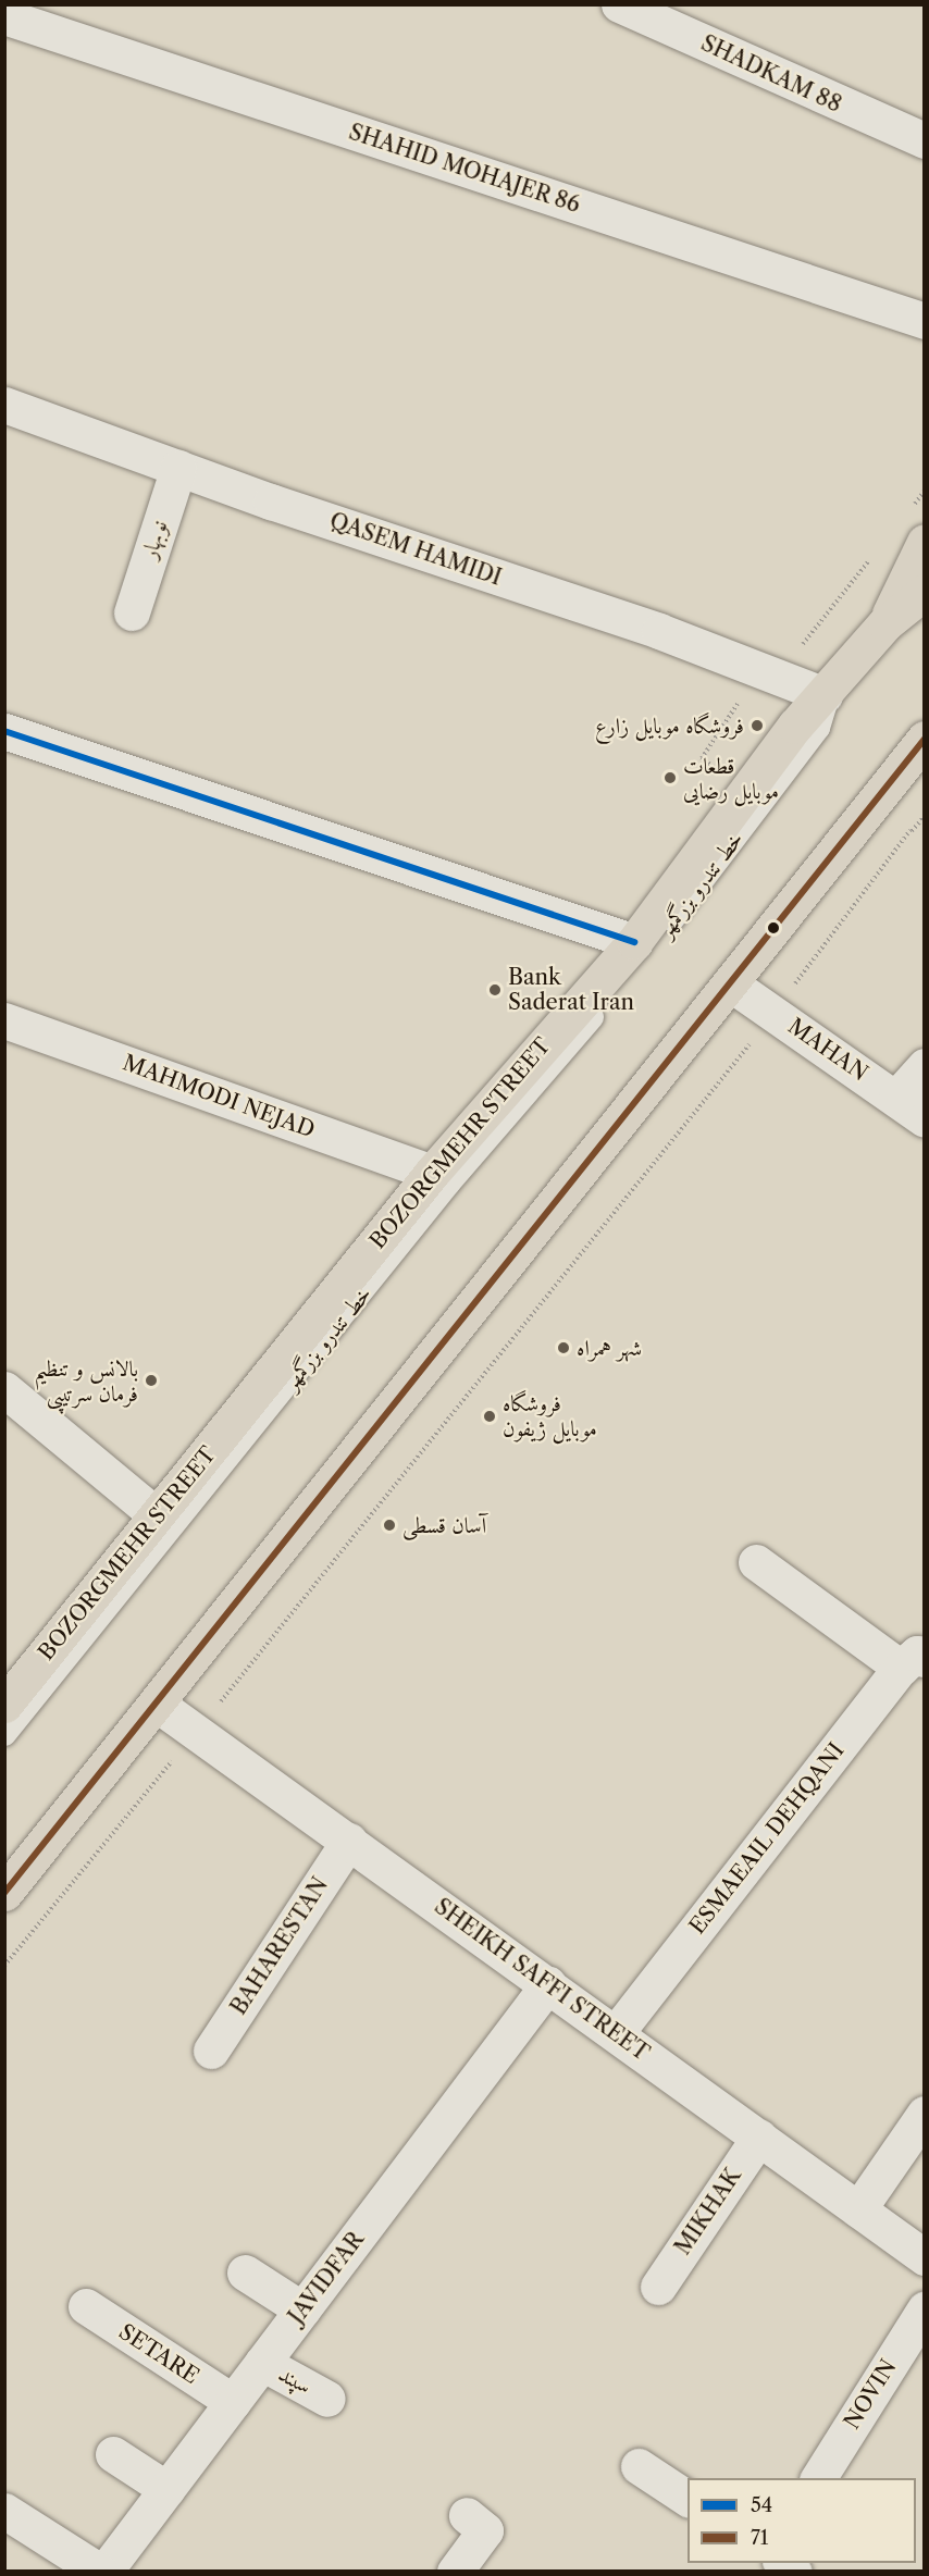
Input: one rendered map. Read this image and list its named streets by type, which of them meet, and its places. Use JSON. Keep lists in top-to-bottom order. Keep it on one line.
{"streets":{"main road":["BOZORGMEHR STREET"],"street":["SHADKAM 88","SHAHID MOHAJER 86","نوبهار","QASEM HAMIDI","MAHAN","MAHMODI NEJAD","ESMAEAIL DEHQANI","BAHARESTAN","SHEIKH SAFFI STREET","MIKHAK","JAVIDFAR","SETARE","سپند","NOVIN"],"lane":["خط تندرو بزرگمهر"]},"crossings":[["نوبهار","QASEM HAMIDI"],["QASEM HAMIDI","خط تندرو بزرگمهر"],["QASEM HAMIDI","BOZORGMEHR STREET"],["خط تندرو بزرگمهر","BOZORGMEHR STREET"],["MAHMODI NEJAD","BOZORGMEHR STREET"],["ESMAEAIL DEHQANI","SHEIKH SAFFI STREET"],["BAHARESTAN","SHEIKH SAFFI STREET"],["SHEIKH SAFFI STREET","MIKHAK"],["SHEIKH SAFFI STREET","JAVIDFAR"],["JAVIDFAR","SETARE"],["JAVIDFAR","سپند"]],"places":["فروشگاه موبایل زارع","قطعات موبایل رضایی","Bank Saderat Iran","شهر همراه","بالانس و تنظیم فرمان سرتیپی","فروشگاه موبایل ژیفون","آسان قسطی"],"lines":["transit line 54","transit line 71"],"legend":["54","71"]}
